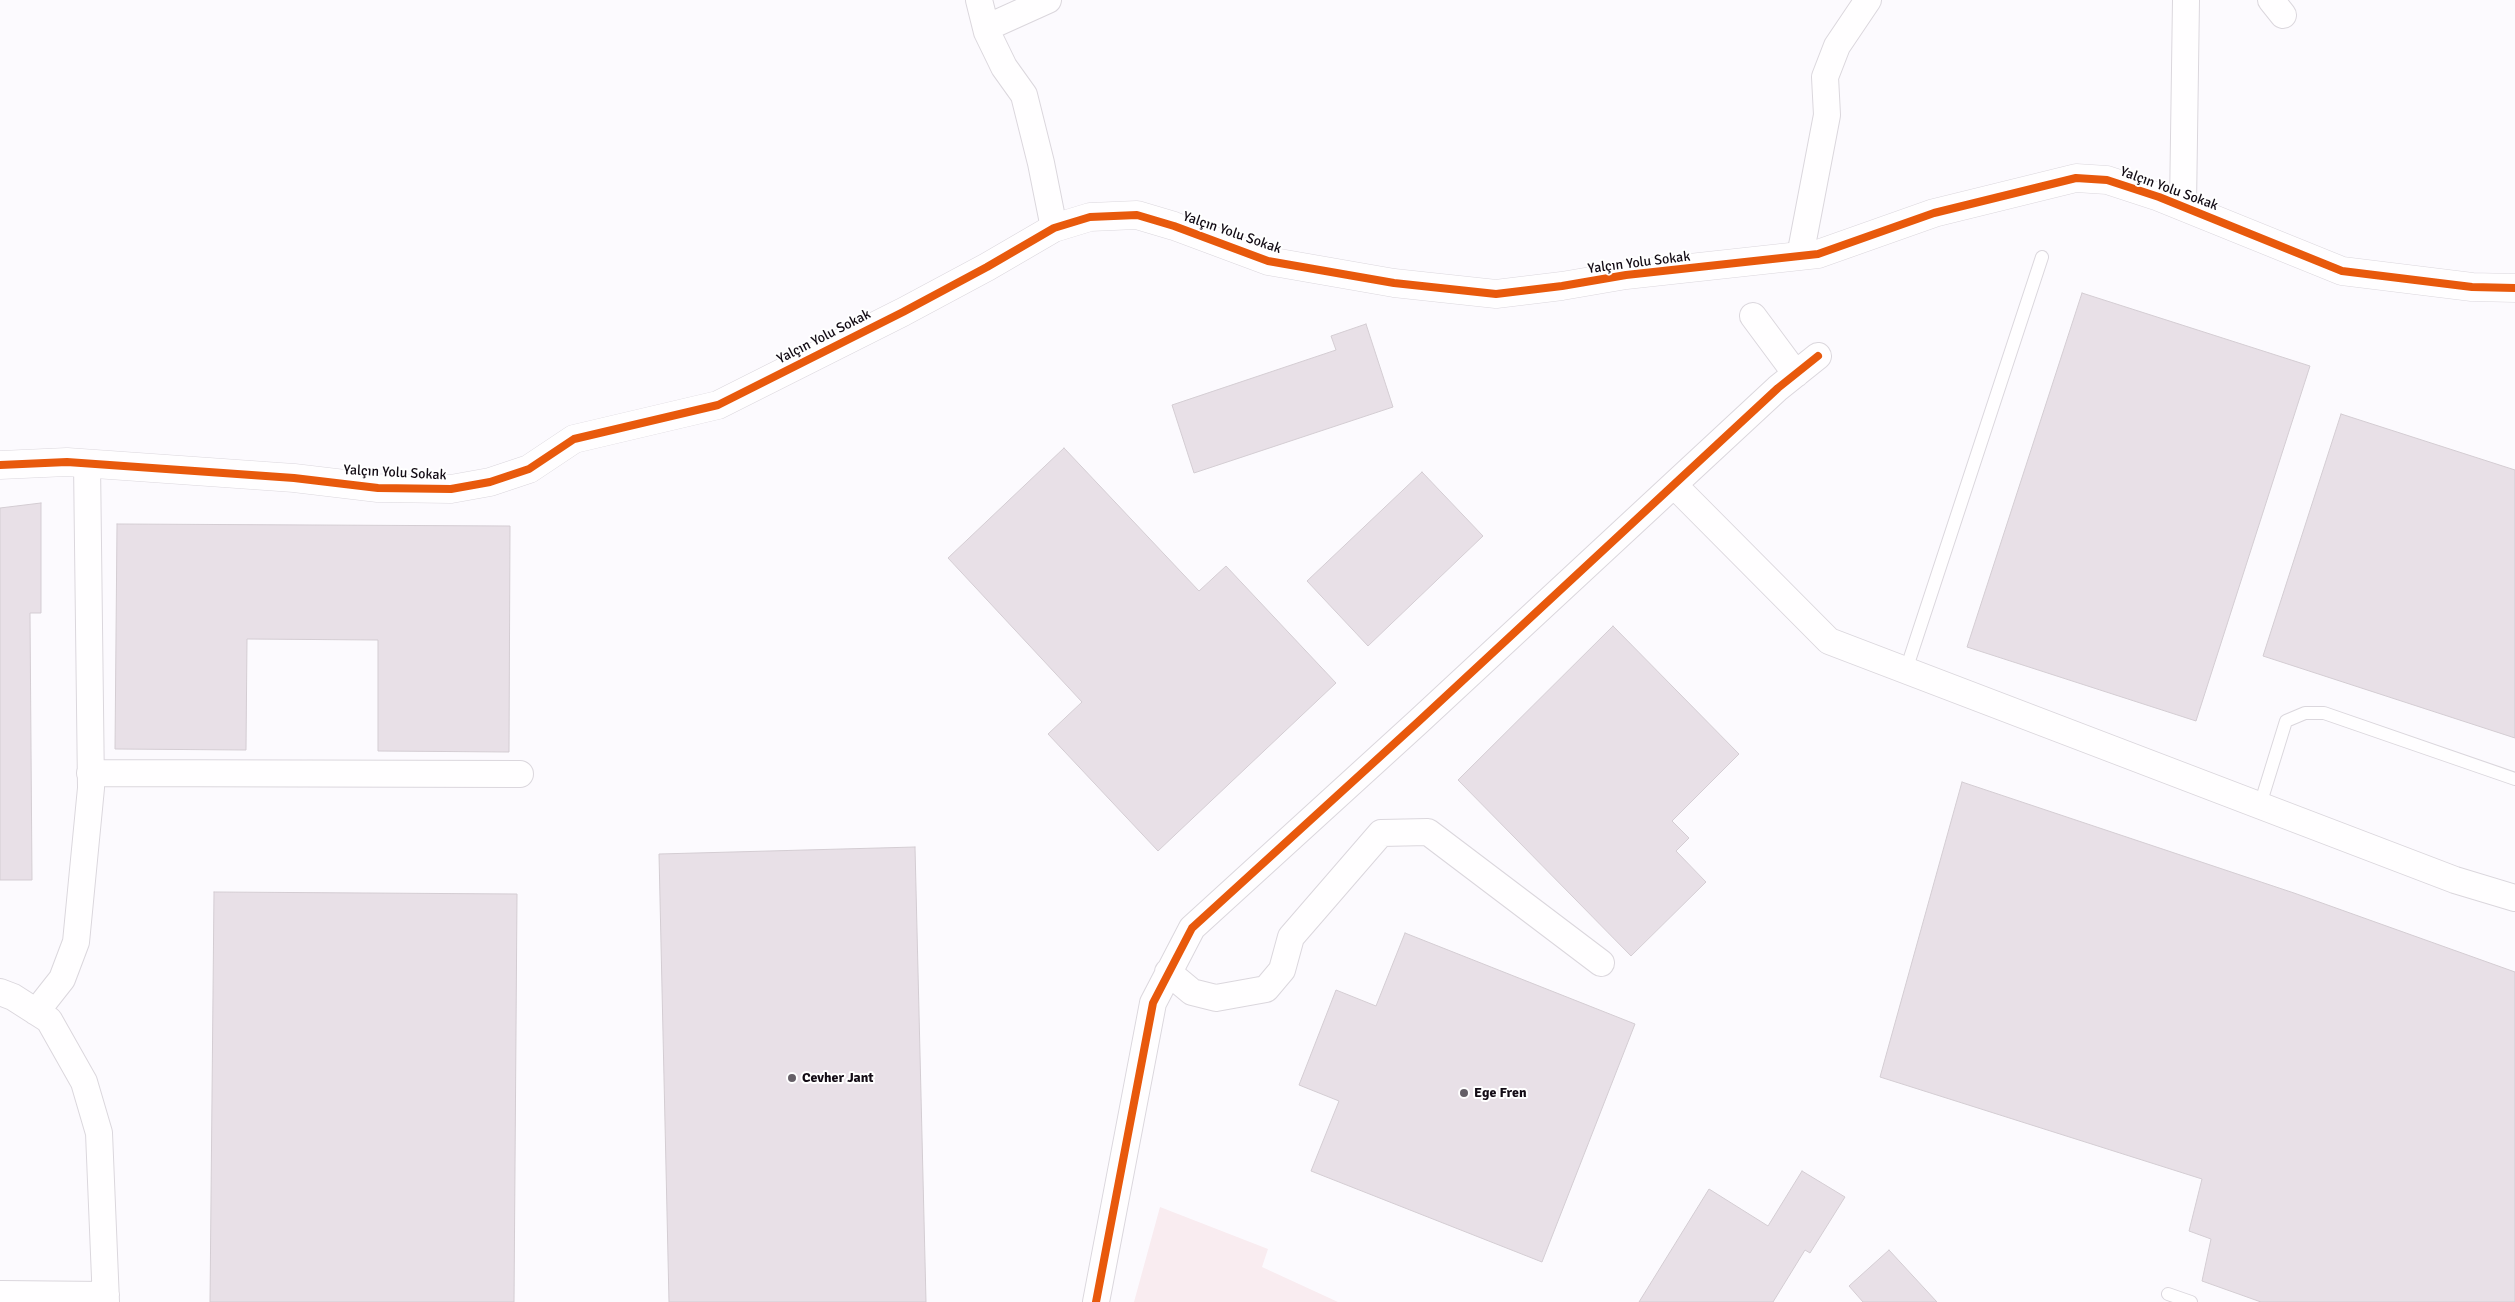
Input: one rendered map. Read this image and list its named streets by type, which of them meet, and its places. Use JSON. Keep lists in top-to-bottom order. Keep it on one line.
{"streets":{"street":["Yalçın Yolu Sokak"]},"places":["Cevher Jant","Ege Fren"]}
